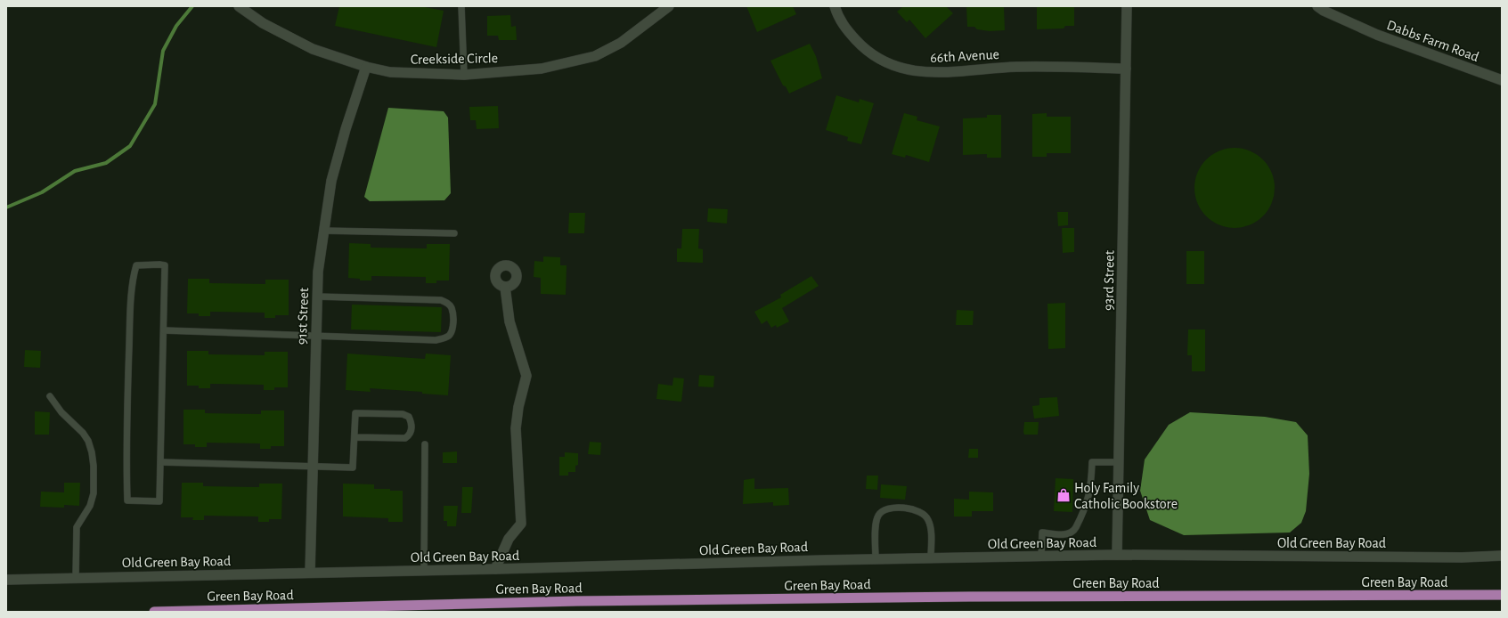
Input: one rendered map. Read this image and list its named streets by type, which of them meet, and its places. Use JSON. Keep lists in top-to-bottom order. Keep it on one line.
{"streets":{"main road":["Green Bay Road"],"street":["Dabbs Farm Road","66th Avenue","Creekside Circle","93rd Street","91st Street","Old Green Bay Road"]},"crossings":[["66th Avenue","93rd Street"],["Creekside Circle","91st Street"],["93rd Street","Old Green Bay Road"],["91st Street","Old Green Bay Road"]],"places":{"shop":["Holy Family Catholic Bookstore"]}}
